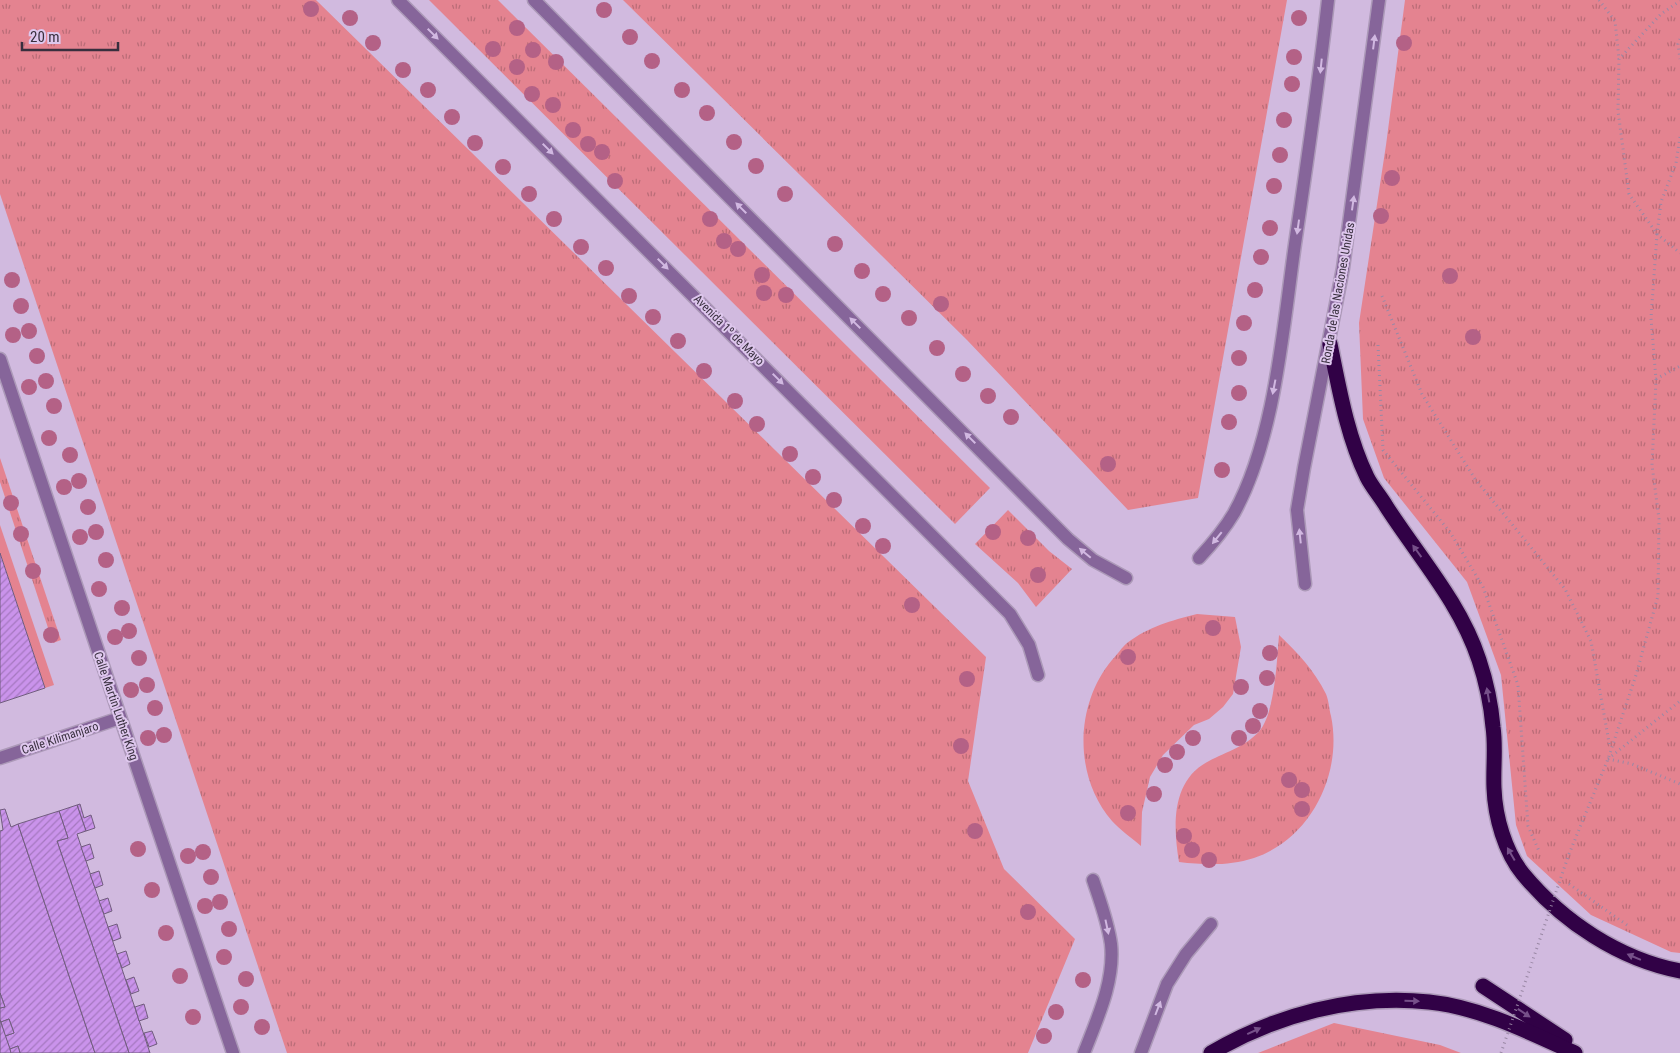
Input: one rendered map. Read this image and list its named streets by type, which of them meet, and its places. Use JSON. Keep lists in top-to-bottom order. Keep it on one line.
{"streets":{"street":["Ronda de las Naciones Unidas","Avenida 1º de Mayo","Calle Martin Luther King","Calle Kilimanjaro"]},"crossings":[["Calle Martin Luther King","Calle Kilimanjaro"]],"scale_bar":"20 m"}
